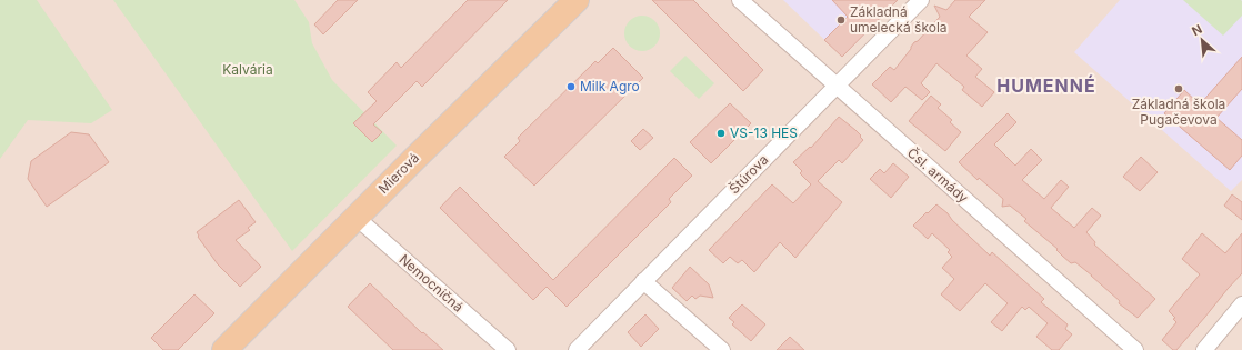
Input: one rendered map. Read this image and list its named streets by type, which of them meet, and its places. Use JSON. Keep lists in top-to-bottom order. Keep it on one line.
{"streets":{"main road":["Mierová"],"street":["Štúrova","Čsl. armády","Nemocničná"]},"crossings":[["Mierová","Nemocničná"],["Štúrova","Čsl. armády"]],"districts":["HUMENNÉ"],"parks":["Kalvária"],"places":["Základná umelecká škola","Milk Agro","Základná škola Pugačevova","VS-13 HES"],"north":"top left"}
